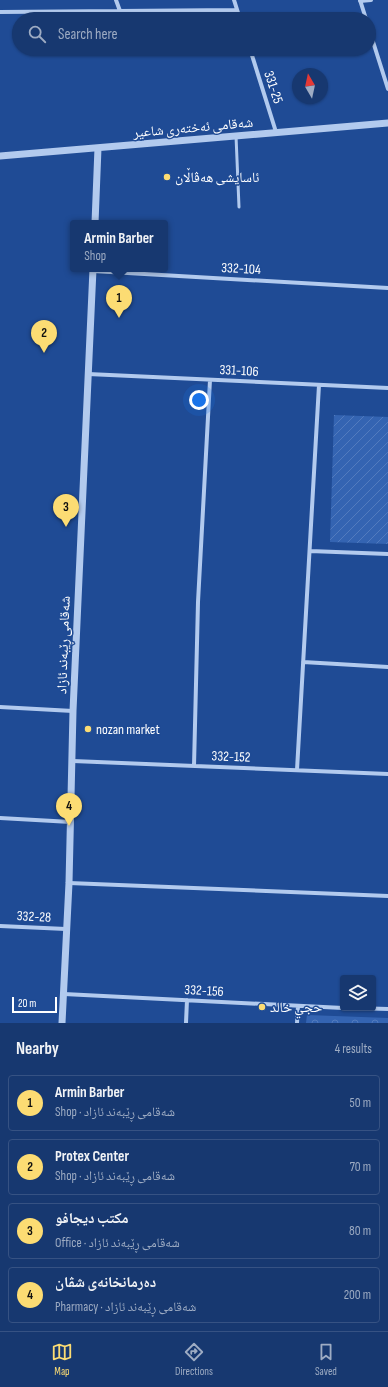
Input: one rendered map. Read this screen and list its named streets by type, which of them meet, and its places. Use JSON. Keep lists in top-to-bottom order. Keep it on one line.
{"streets":{"street":["331-25","شەقامی ئەختەری شاعیر","332-104","331-106","شەقامی ڕێبەند ئازاد","332-152","332-28","332-156"]},"crossings":[["331-25","شەقامی ئەختەری شاعیر"],["331-106","شەقامی ڕێبەند ئازاد"],["شەقامی ڕێبەند ئازاد","332-152"],["شەقامی ڕێبەند ئازاد","332-28"],["شەقامی ڕێبەند ئازاد","332-156"]],"places":["ئاسایشی هەڤاڵان","nozan market","حجي خالد"],"scale_bar":"20 m","north":"top","page":{"search":"Search here","popup":["Armin Barber","Shop"],"pins":["1","2","3","4"],"scale":"20 m","heading":["Nearby","4 results"],"list":[{"mark":"1","name":"Armin Barber","note":"Shop · شەقامی ڕێبەند ئازاد","value":"50 m"},{"mark":"2","name":"Protex Center","note":"Shop · شەقامی ڕێبەند ئازاد","value":"70 m"},{"mark":"3","name":"مكتب ديجافو","note":"Office · شەقامی ڕێبەند ئازاد","value":"80 m"},{"mark":"4","name":"دەرمانخانەی شڤان","note":"Pharmacy · شەقامی ڕێبەند ئازاد","value":"200 m"}],"nav":["Map","Directions","Saved"]}}
